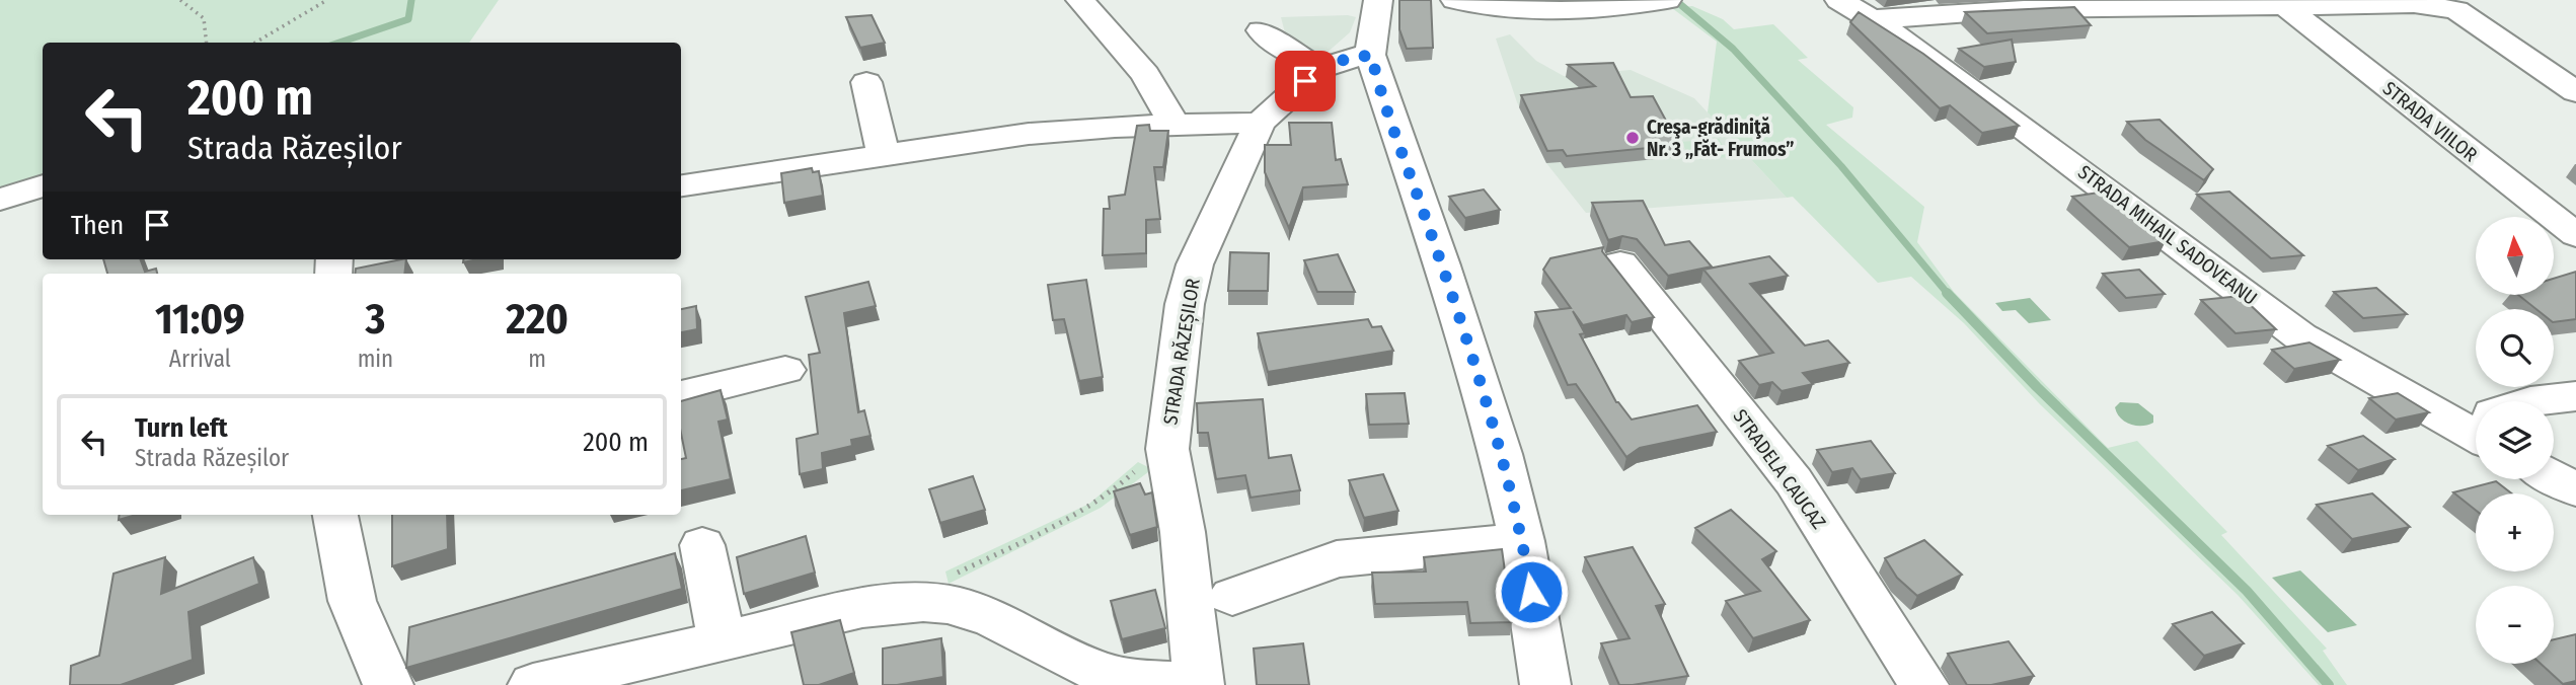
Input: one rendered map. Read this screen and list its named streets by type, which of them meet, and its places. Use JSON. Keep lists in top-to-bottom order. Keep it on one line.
{"streets":{"street":["STRADA VIILOR","STRADA MIHAIL SADOVEANU","STRADA RĂZEȘILOR","STRADELA CAUCAZ"]},"places":["Creşa-grădiniţă Nr. 3 „Făt- Frumos”"],"north":"top","page":{"turn":["200 m","Strada Răzeșilor"],"then":"Then","map_buttons":["+","−"],"eta":["11:09","Arrival","3","min","220","m"],"list":[{"name":"Turn left","note":"Strada Răzeșilor","value":"200 m"}]}}
